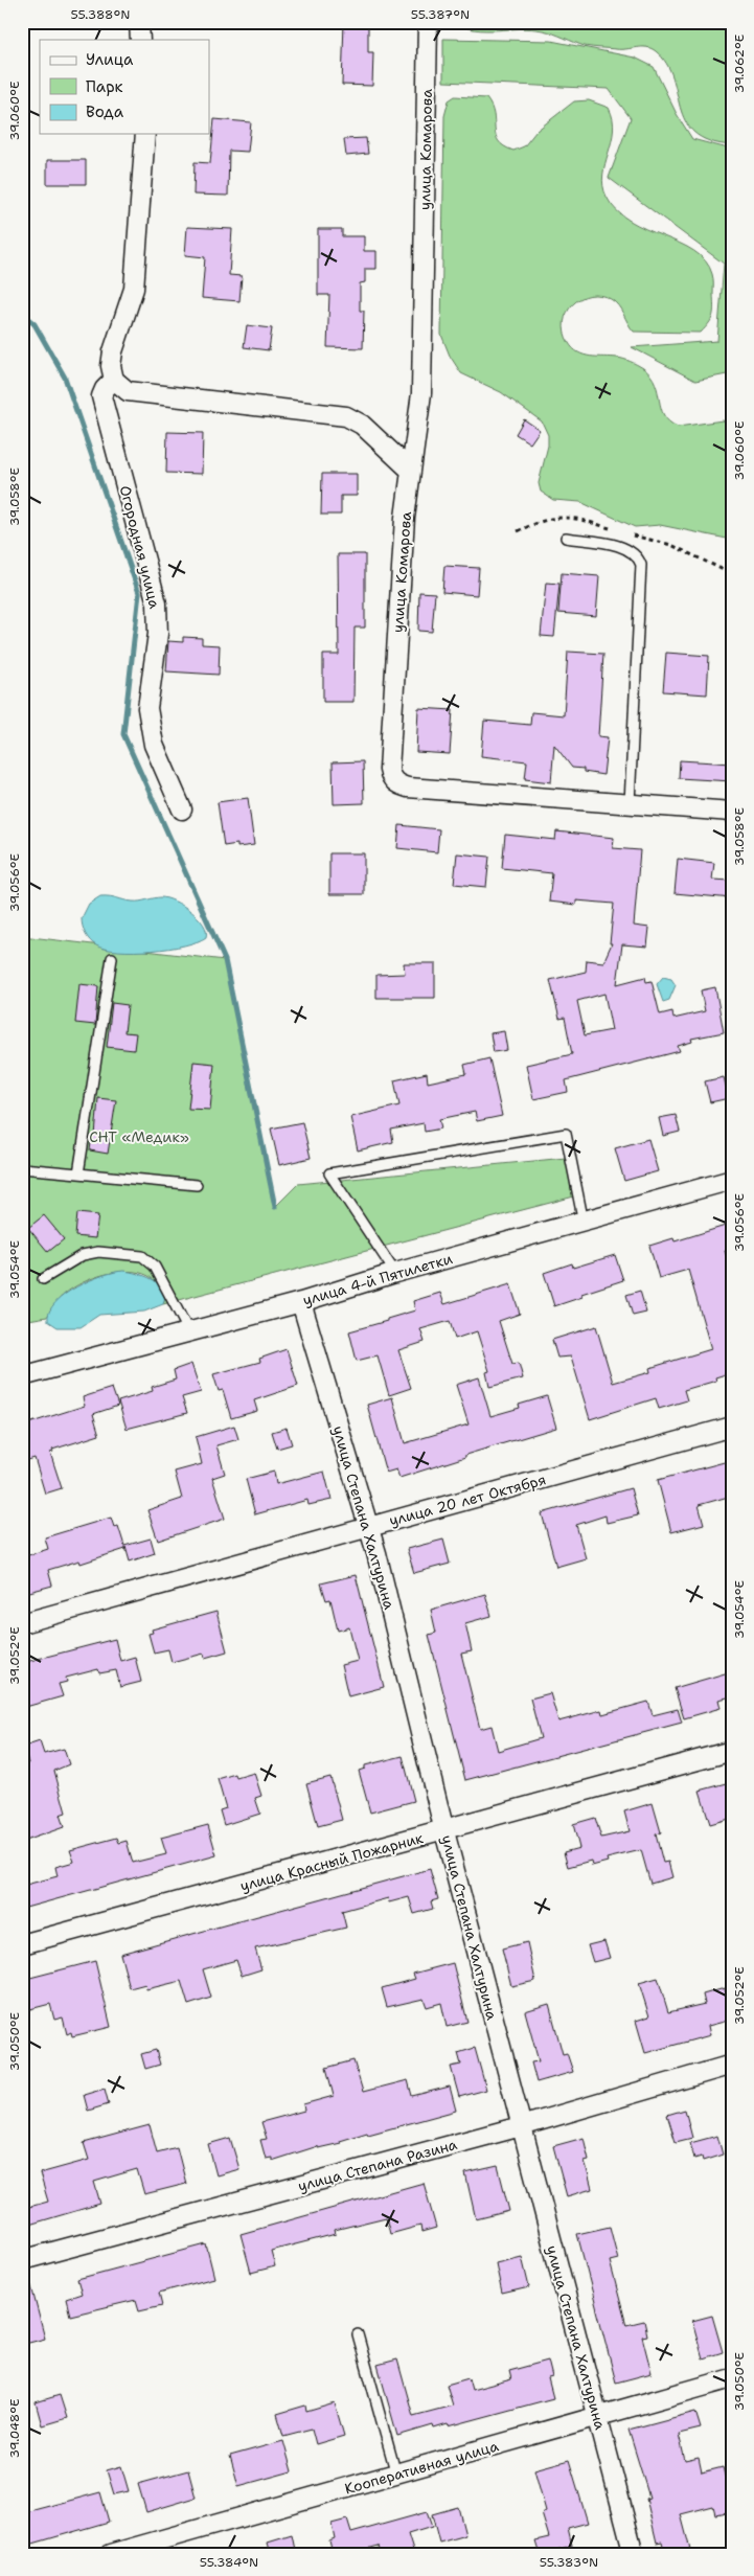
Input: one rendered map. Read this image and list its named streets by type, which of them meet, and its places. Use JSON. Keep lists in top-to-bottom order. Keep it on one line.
{"streets":{"street":["улица Комарова","Огородная улица","улица 4-й Пятилетки","улица 20 лет Октября","улица Степана Халтурина","улица Красный Пожарник","улица Степана Разина","Кооперативная улица"]},"crossings":[["улица 4-й Пятилетки","улица Степана Халтурина"],["улица 20 лет Октября","улица Степана Халтурина"],["улица Степана Халтурина","улица Красный Пожарник"],["улица Степана Халтурина","улица Степана Разина"],["улица Степана Халтурина","Кооперативная улица"]],"parks":["СНТ «Медик»"],"legend":["Улица","Парк","Вода"],"coordinates":["55.388°N","55.387°N","39.062°E","39.060°E","39.058°E","39.056°E","39.054°E","39.052°E","39.050°E","39.048°E","55.384°N","55.383°N"]}
